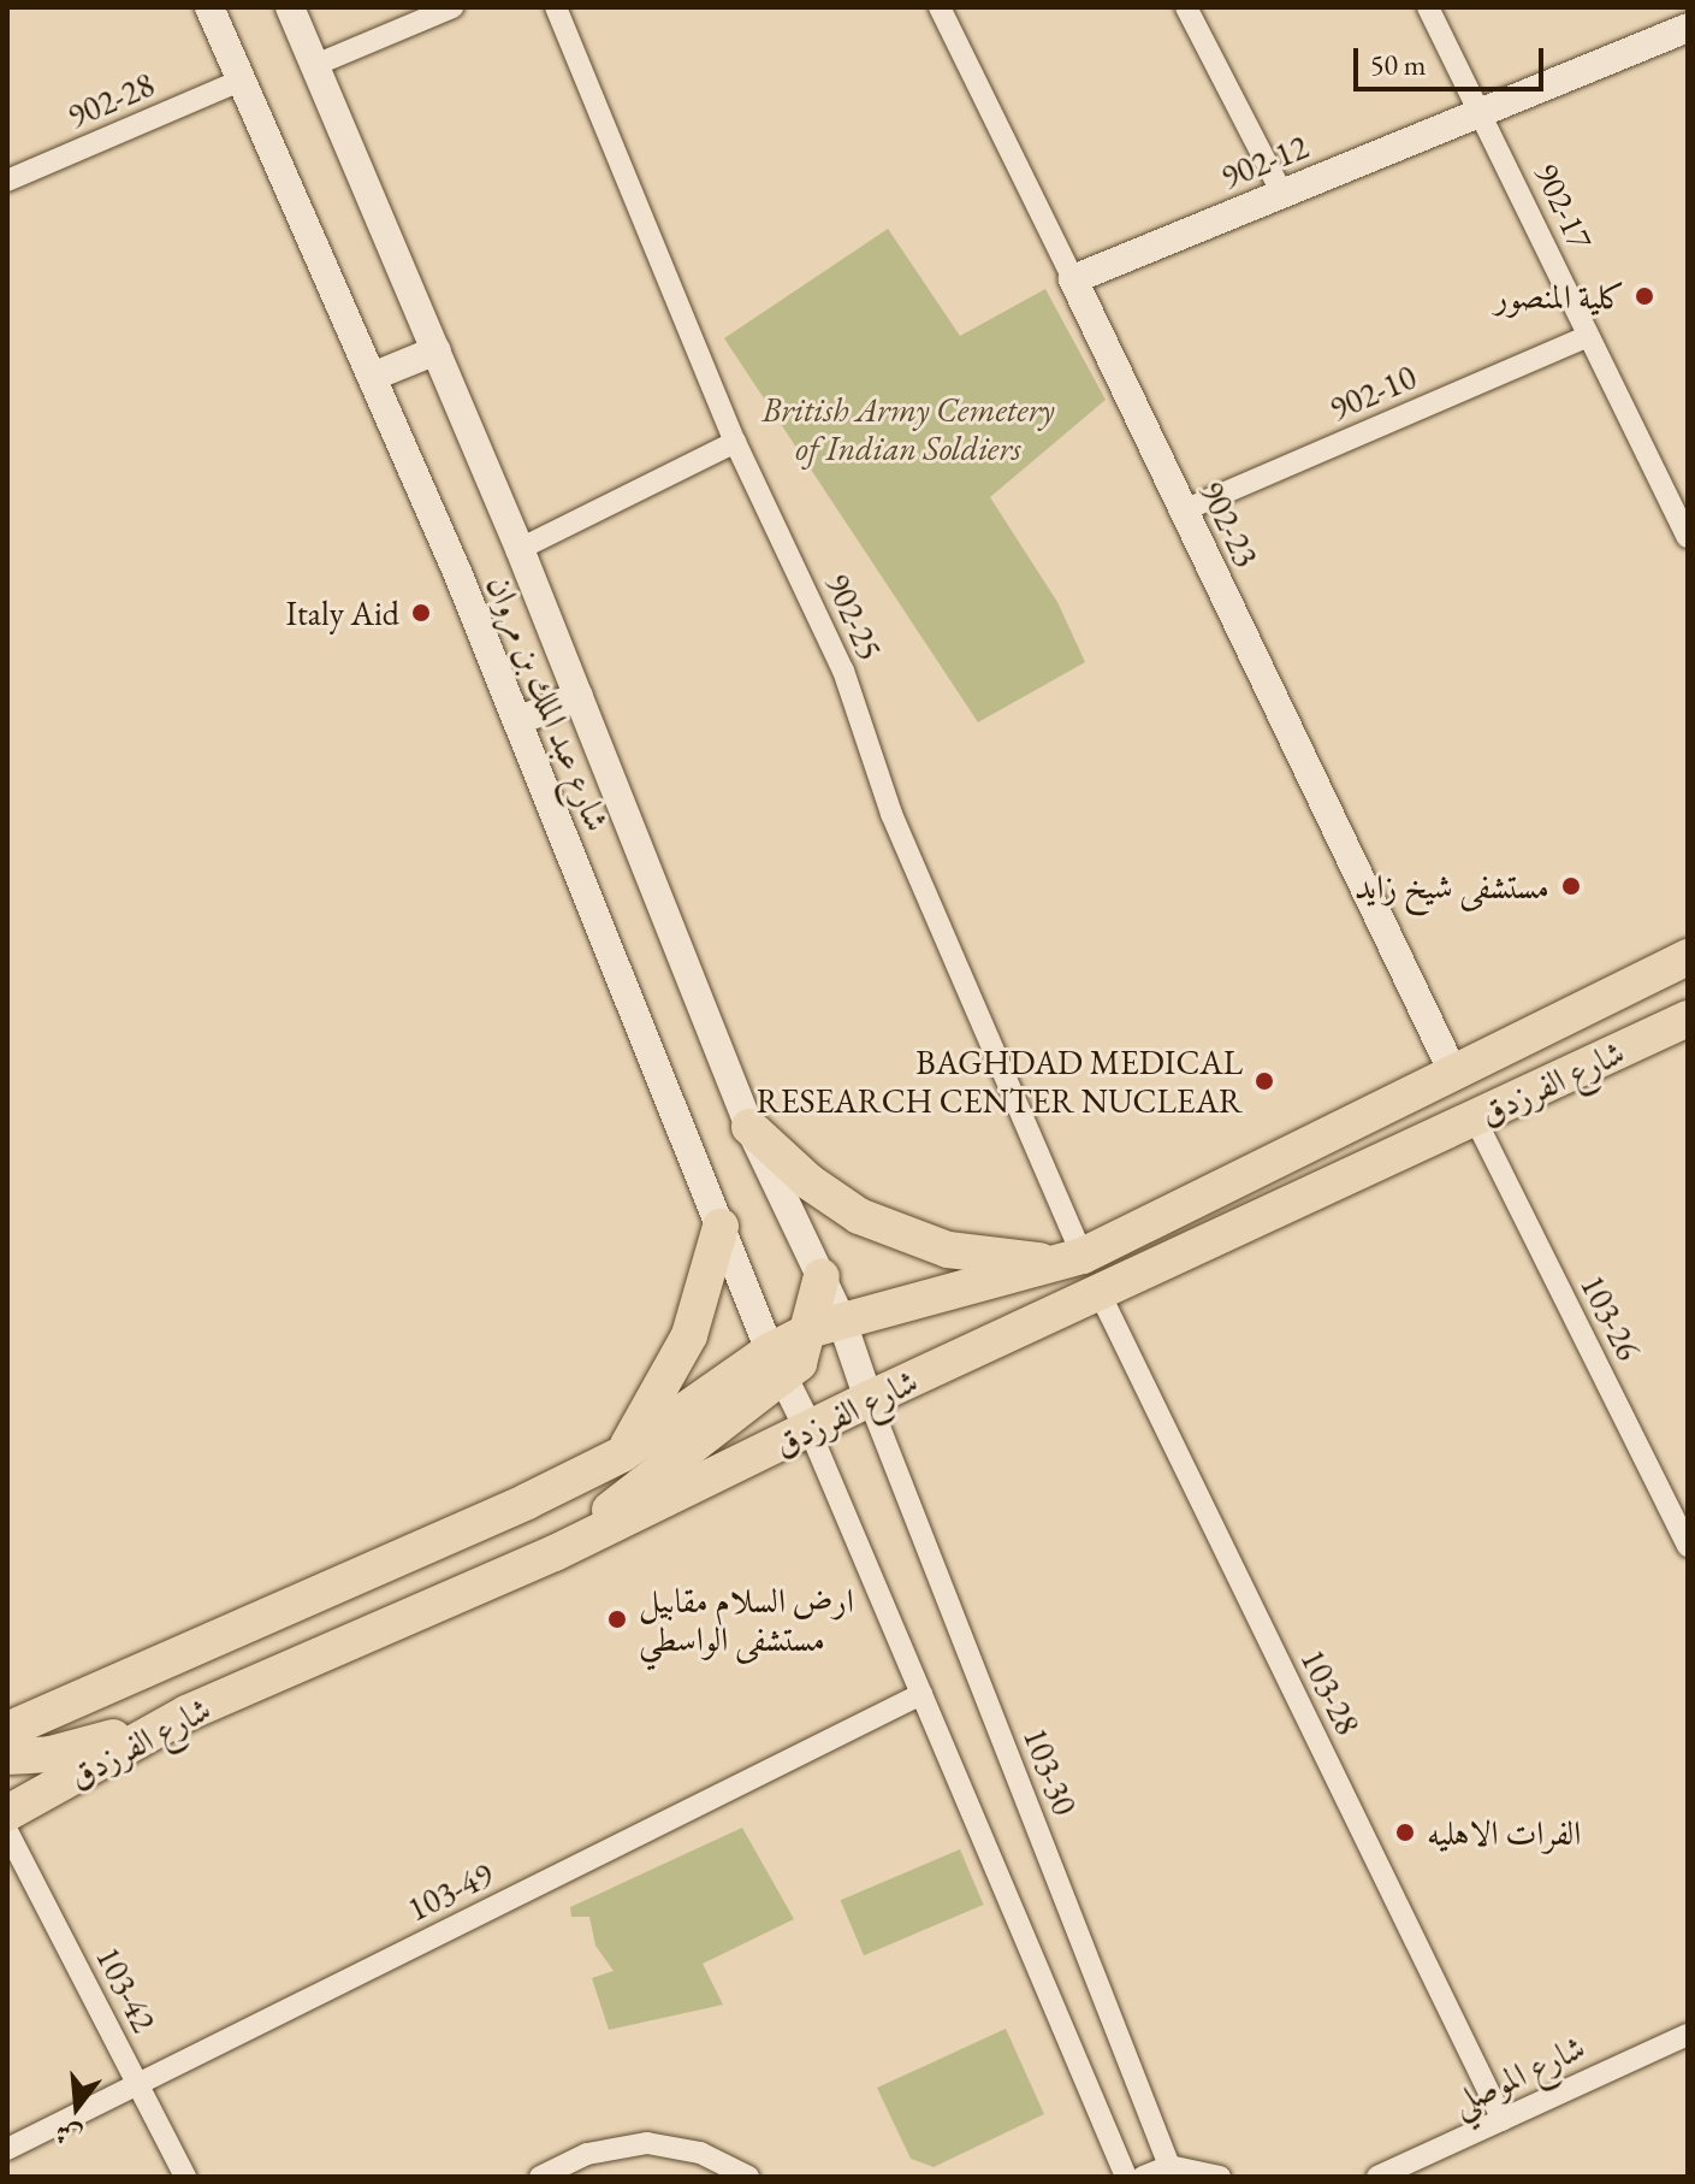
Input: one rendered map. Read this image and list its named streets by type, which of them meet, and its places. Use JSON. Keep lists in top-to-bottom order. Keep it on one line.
{"streets":{"main road":["شارع الفرزدق"],"street":["902-28","902-12","902-17","902-10","902-23","902-25","شارع عبد الملك بن مروان","103-26","103-28","103-30","103-49","103-42","شارع الموصلي"]},"crossings":[["902-28","شارع عبد الملك بن مروان"],["902-12","902-17"],["902-12","902-23"],["902-17","902-10"],["902-10","902-23"],["902-23","شارع الفرزدق"],["902-25","شارع الفرزدق"],["شارع عبد الملك بن مروان","شارع الفرزدق"],["شارع الفرزدق","103-26"],["شارع الفرزدق","103-28"],["شارع الفرزدق","103-30"],["103-28","شارع الموصلي"],["103-49","103-42"]],"parks":["British Army Cemetery of Indian Soldiers"],"places":["كلية المنصور","Italy Aid","مستشفى شيخ زايد","BAGHDAD MEDICAL RESEARCH CENTER NUCLEAR","ارض السلام مقابيل مستشفى الواسطي","الفرات الاهليه"],"scale_bar":"50 m","north":"bottom"}
